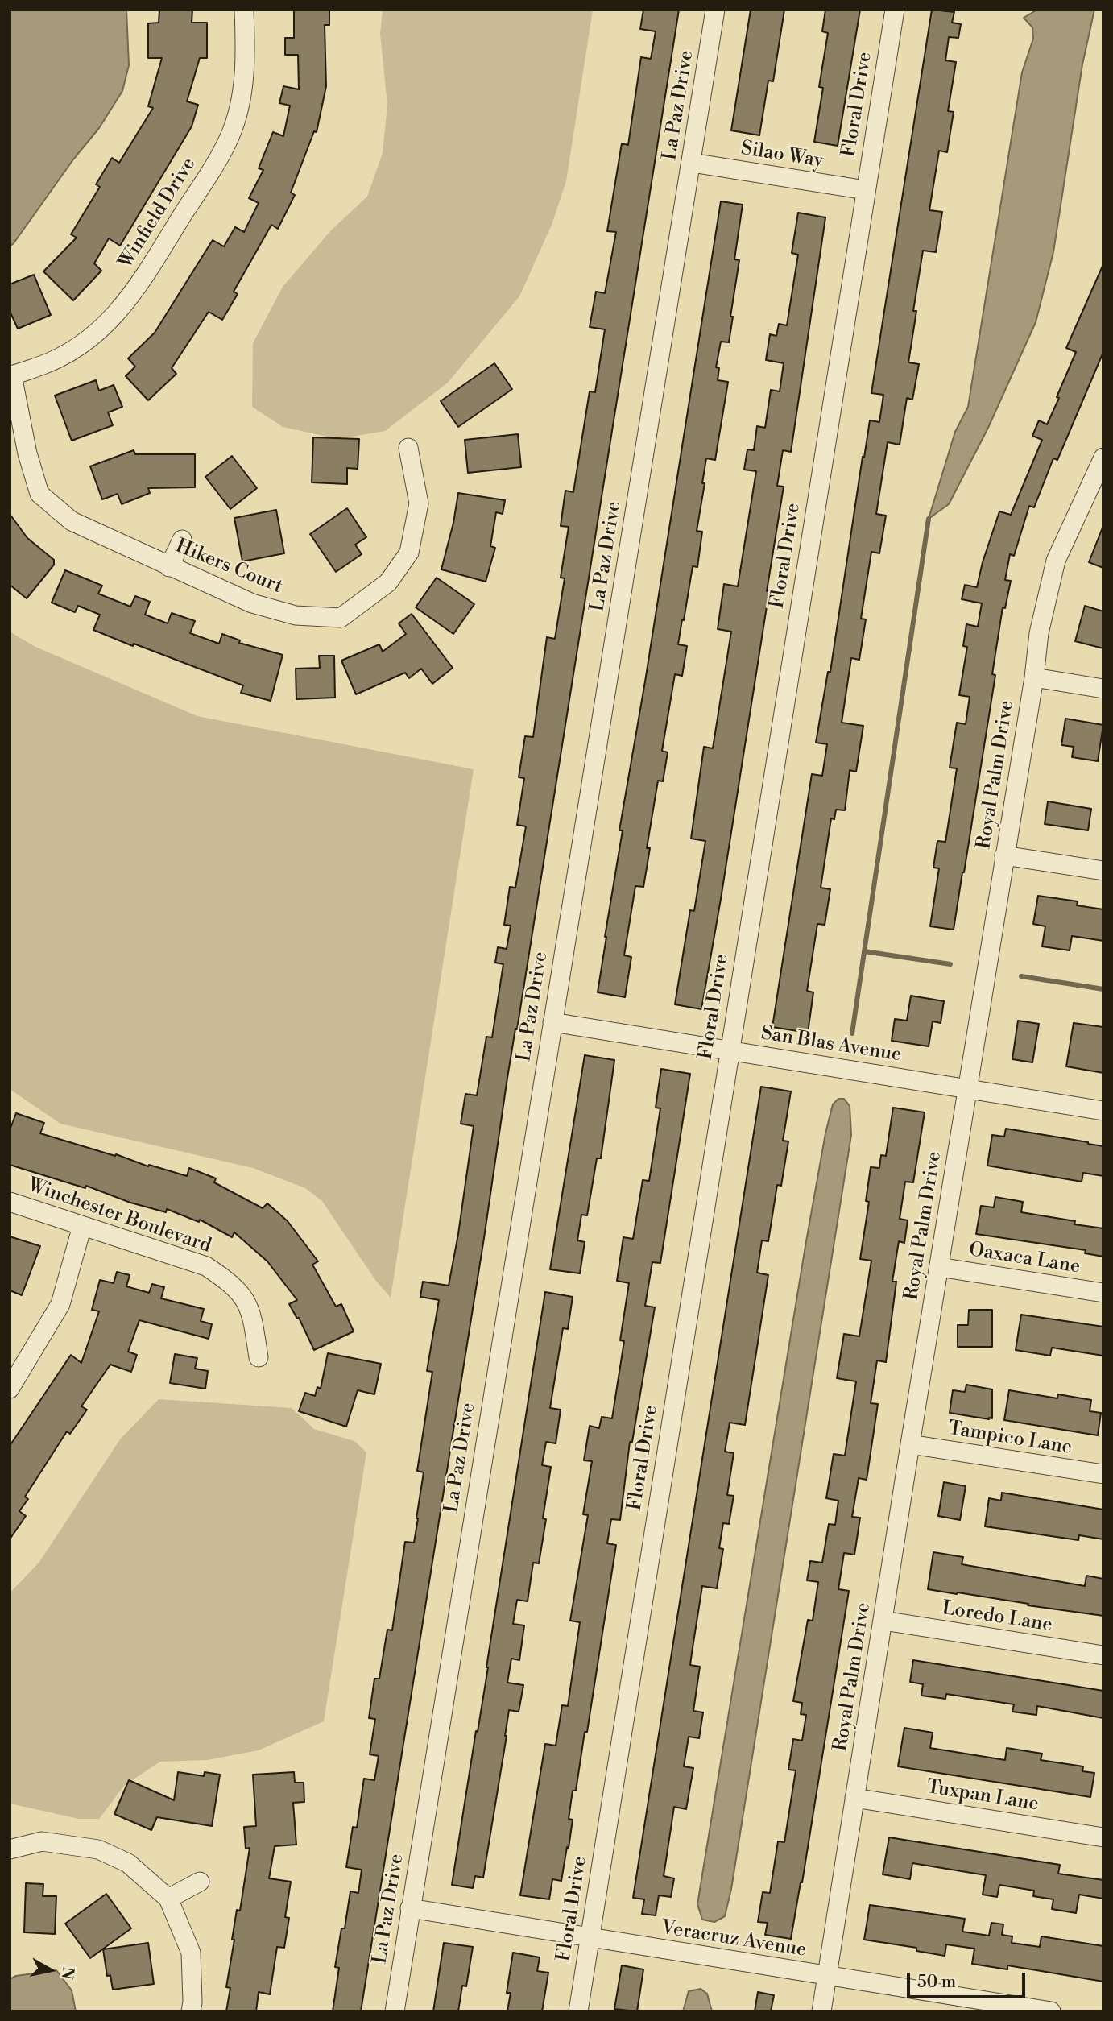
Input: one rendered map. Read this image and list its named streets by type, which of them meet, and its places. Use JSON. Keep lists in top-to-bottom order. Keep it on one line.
{"streets":{"street":["Floral Drive","La Paz Drive","Silao Way","Winfield Drive","Hikers Court","Royal Palm Drive","San Blas Avenue","Winchester Boulevard","Oaxaca Lane","Tampico Lane","Loredo Lane","Tuxpan Lane","Veracruz Avenue"]},"crossings":[["Floral Drive","Silao Way"],["Floral Drive","San Blas Avenue"],["Floral Drive","Veracruz Avenue"],["La Paz Drive","Silao Way"],["La Paz Drive","San Blas Avenue"],["La Paz Drive","Veracruz Avenue"],["Winfield Drive","Hikers Court"],["Royal Palm Drive","San Blas Avenue"],["Royal Palm Drive","Oaxaca Lane"],["Royal Palm Drive","Tampico Lane"],["Royal Palm Drive","Loredo Lane"],["Royal Palm Drive","Tuxpan Lane"],["Royal Palm Drive","Veracruz Avenue"]],"scale_bar":"50 m","north":"right"}
